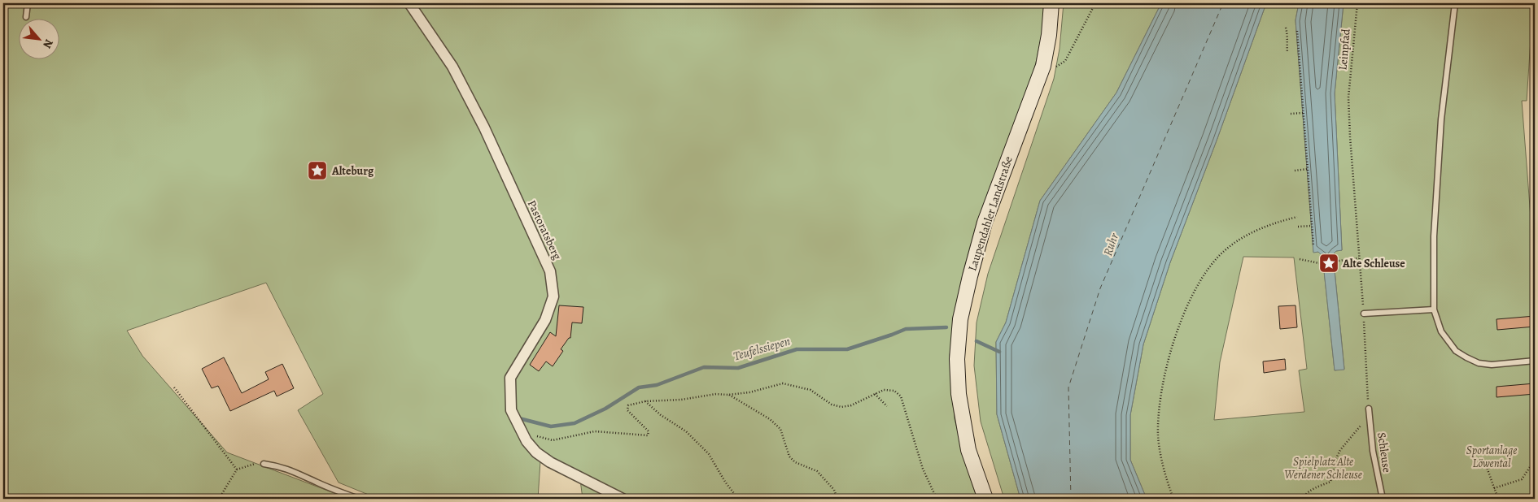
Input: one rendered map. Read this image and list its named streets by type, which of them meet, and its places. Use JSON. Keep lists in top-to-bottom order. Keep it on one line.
{"streets":{"main road":["Laupendahler Landstraße"],"street":["Pastoratsberg"],"lane":["Schleuse"],"path":["Leinpfad"]},"crossings":[["Leinpfad","Schleuse"]],"water":["Ruhr","Teufelssiepen"],"parks":["Sportanlage Löwental","Spielplatz Alte Werdener Schleuse"],"places":{"place":["Alteburg","Alte Schleuse"]},"north":"bottom right"}
